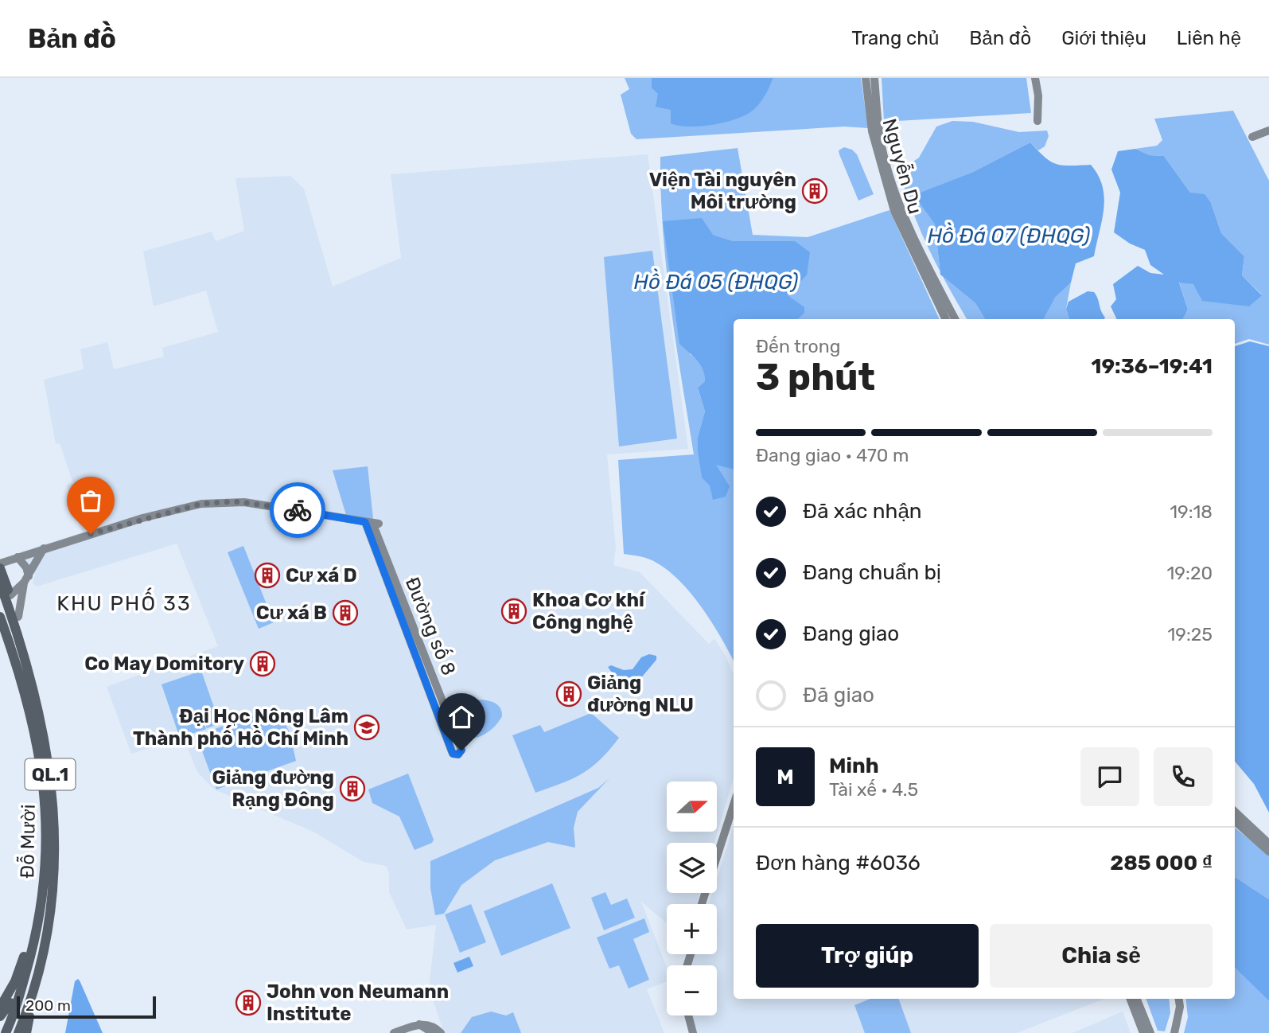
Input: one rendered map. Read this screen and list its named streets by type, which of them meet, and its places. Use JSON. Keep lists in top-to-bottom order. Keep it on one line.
{"streets":{"highway":["QL.1","Đỗ Mười"],"street":["Nguyễn Du","Đường số 8"]},"crossings":[["QL.1","Đỗ Mười"]],"districts":["KHU PHỐ 33"],"water":["Hồ Đá 07 (ĐHQG)","Hồ Đá 05 (ĐHQG)"],"places":{"building":["Viện Tài nguyên Môi trường","Cư xá D","Khoa Cơ khí Công nghệ","Cư xá B","Co May Domitory","Giảng đường NLU","Giảng đường Rạng Đông","John von Neumann Institute"],"school or university":["Đại Học Nông Lâm Thành phố Hồ Chí Minh"]},"scale_bar":"200 m","north":"right","page":{"header":"Bản đồ","nav":["Trang chủ","Bản đồ","Giới thiệu","Liên hệ"],"heading":["3 phút","Đến trong","19:36–19:41"],"panel":["Minh","Tài xế · 4.5","Đơn hàng #6036","285 000 ₫"],"bar":"Đang giao · 470 m","list":[["Đã xác nhận","19:18"],["Đang chuẩn bị","19:20"],["Đang giao","19:25"],"Đã giao"],"round":"M","map_buttons":["+","−"],"buttons":["Trợ giúp","Chia sẻ"],"scale":"200 m"}}
